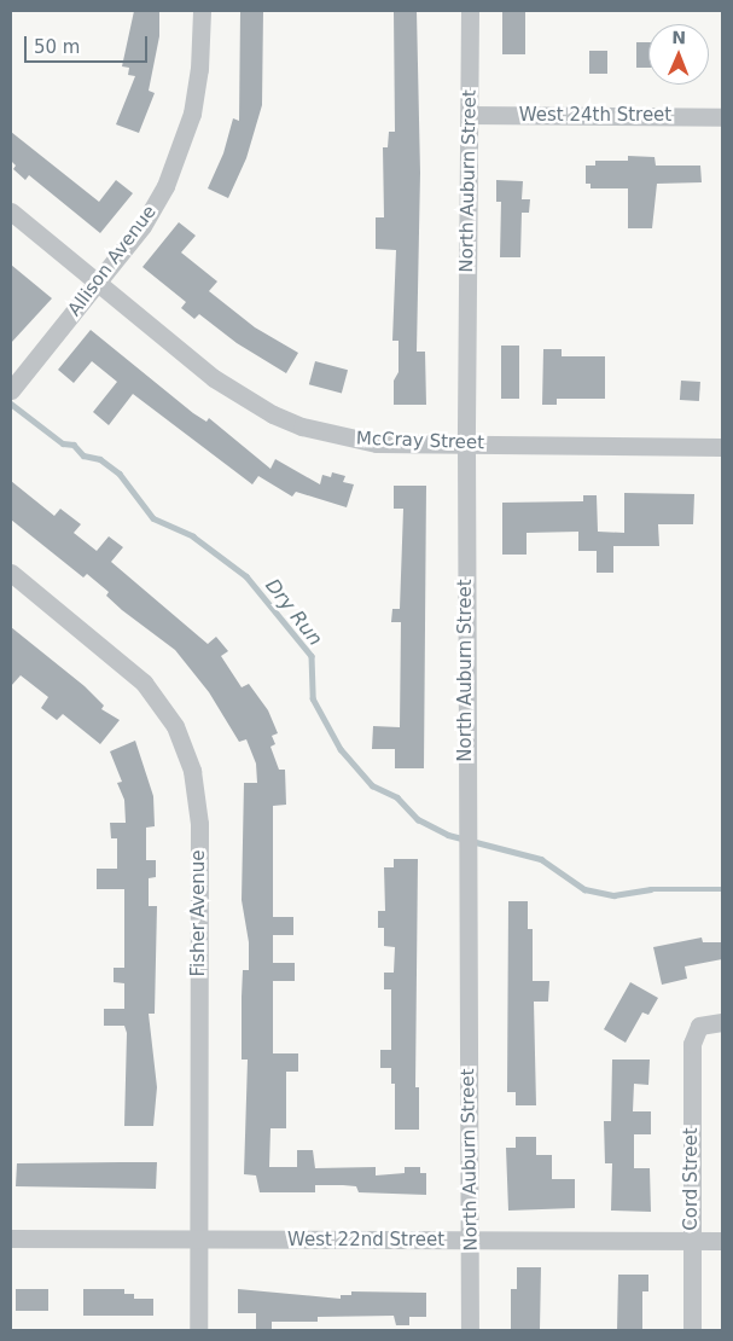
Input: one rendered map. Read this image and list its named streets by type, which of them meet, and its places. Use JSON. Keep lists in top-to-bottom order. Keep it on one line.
{"streets":{"street":["West 24th Street","North Auburn Street","Allison Avenue","McCray Street","Fisher Avenue","Cord Street","West 22nd Street"]},"crossings":[["West 24th Street","North Auburn Street"],["North Auburn Street","McCray Street"],["North Auburn Street","West 22nd Street"],["Allison Avenue","McCray Street"],["Fisher Avenue","West 22nd Street"],["Cord Street","West 22nd Street"]],"water":["Dry Run"],"scale_bar":"50 m","north":"top"}
